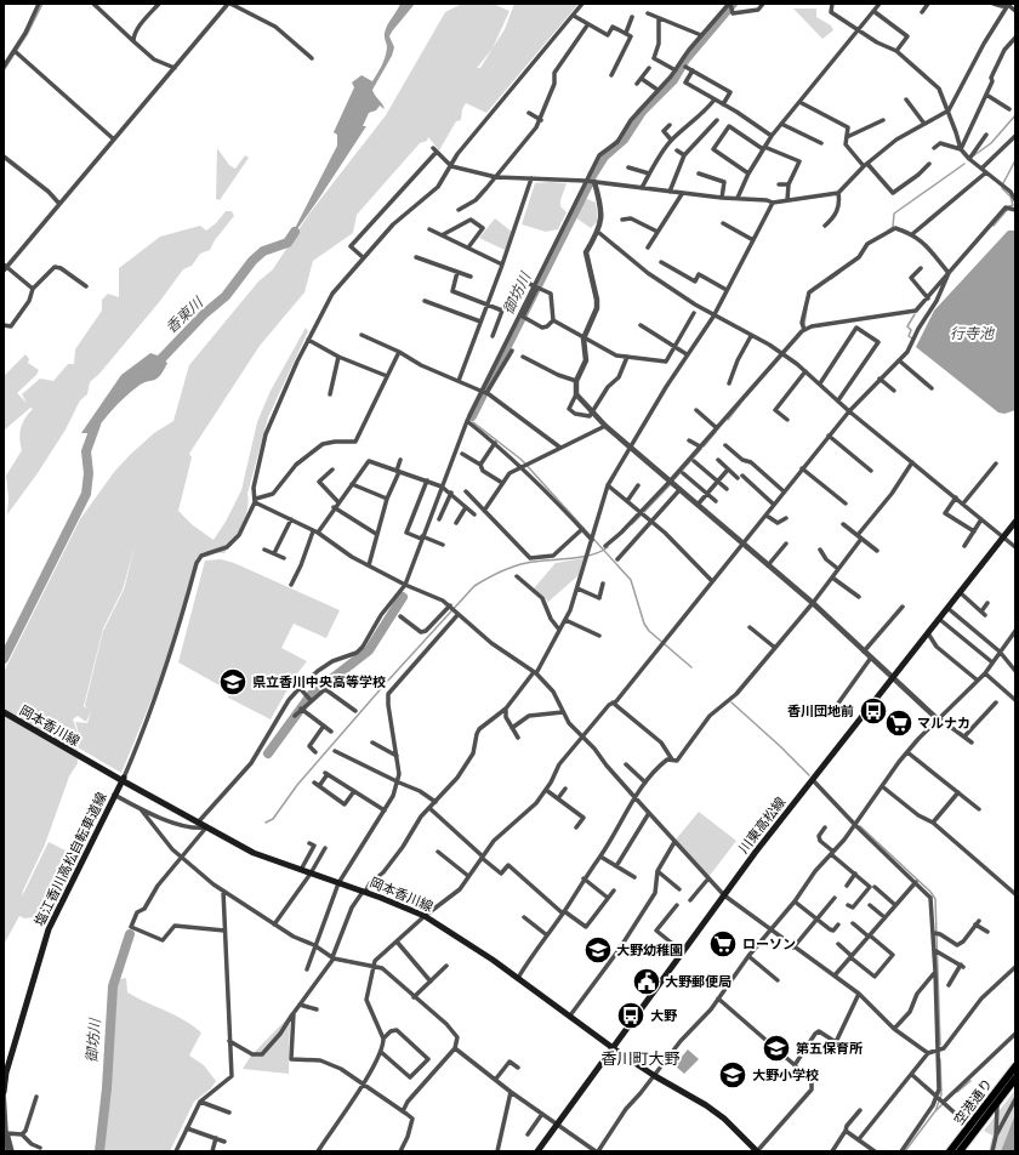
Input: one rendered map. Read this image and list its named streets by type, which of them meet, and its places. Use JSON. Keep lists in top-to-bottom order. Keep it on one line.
{"streets":{"highway":["空港通り"],"main road":["岡本香川線","川東高松線","塩江香川高松自転車道線"]},"crossings":[["岡本香川線","川東高松線"],["岡本香川線","塩江香川高松自転車道線"]],"districts":["香川町大野"],"water":["御坊川","香東川","行寺池"],"places":{"school or university":["県立香川中央高等学校","大野幼稚園","第五保育所","大野小学校"],"bus stop":["香川団地前","大野"],"supermarket":["マルナカ","ローソン"],"public building":["大野郵便局"]}}
